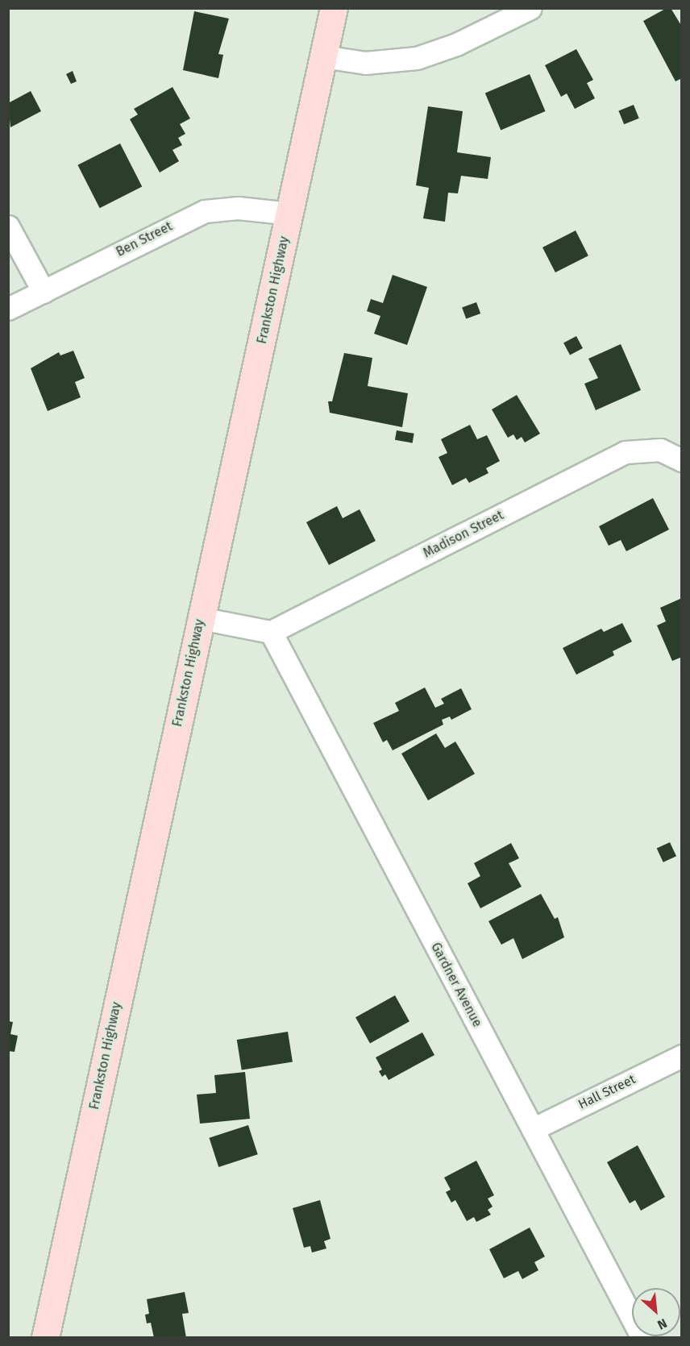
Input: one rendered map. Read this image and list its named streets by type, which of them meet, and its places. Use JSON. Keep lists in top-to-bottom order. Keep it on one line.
{"streets":{"main road":["Frankston Highway"],"street":["Ben Street","Madison Street","Gardner Avenue","Hall Street"]},"crossings":[["Ben Street","Frankston Highway"],["Madison Street","Gardner Avenue"],["Gardner Avenue","Hall Street"]],"north":"bottom right"}
